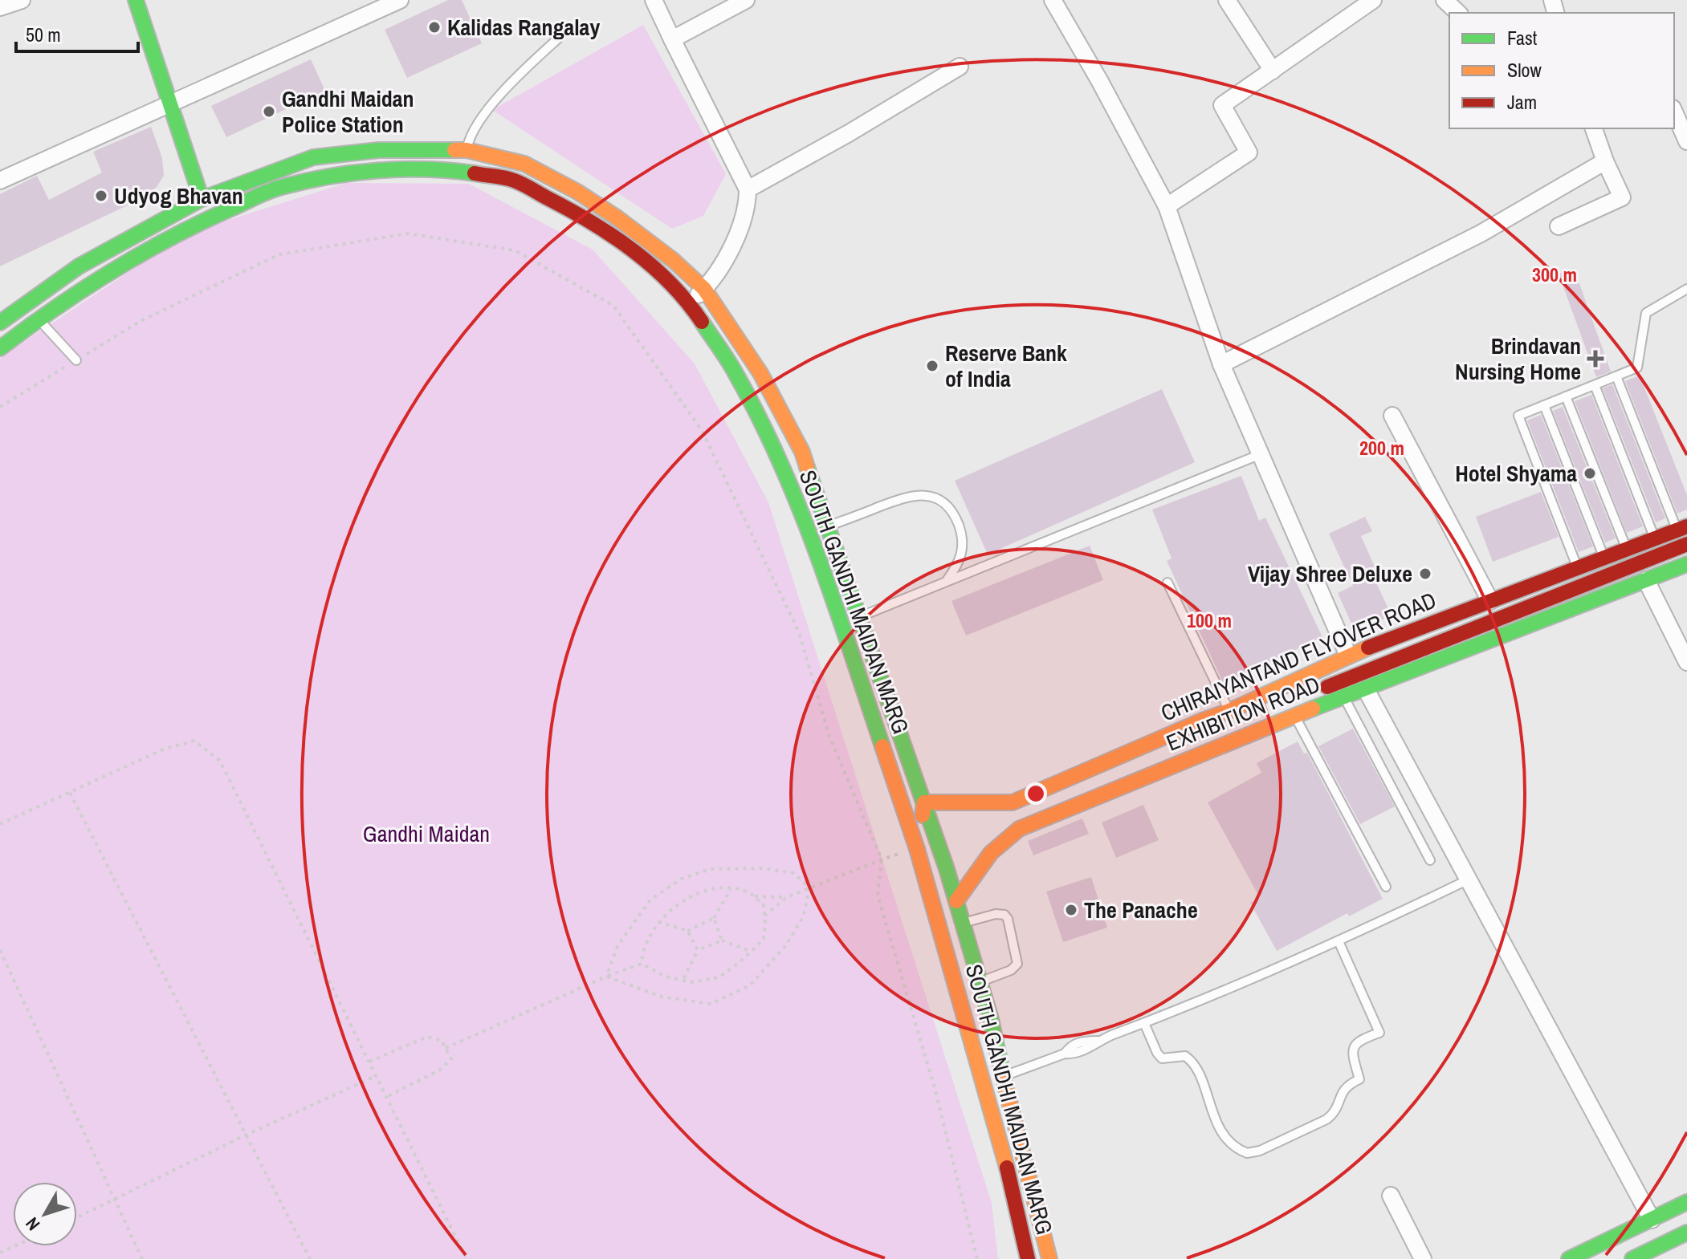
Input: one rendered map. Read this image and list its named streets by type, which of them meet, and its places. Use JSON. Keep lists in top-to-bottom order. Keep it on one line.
{"streets":{"main road":["SOUTH GANDHI MAIDAN MARG","CHIRAIYANTAND FLYOVER ROAD","EXHIBITION ROAD"]},"parks":["Gandhi Maidan"],"places":{"other":["Kalidas Rangalay","Gandhi Maidan Police Station","Udyog Bhavan","Reserve Bank of India","Hotel Shyama","Vijay Shree Deluxe","The Panache"],"health":["Brindavan Nursing Home"]},"legend":["Fast","Slow","Jam"],"scale_bar":"50 m","north":"bottom left","rings":["300 m","200 m","100 m"]}
